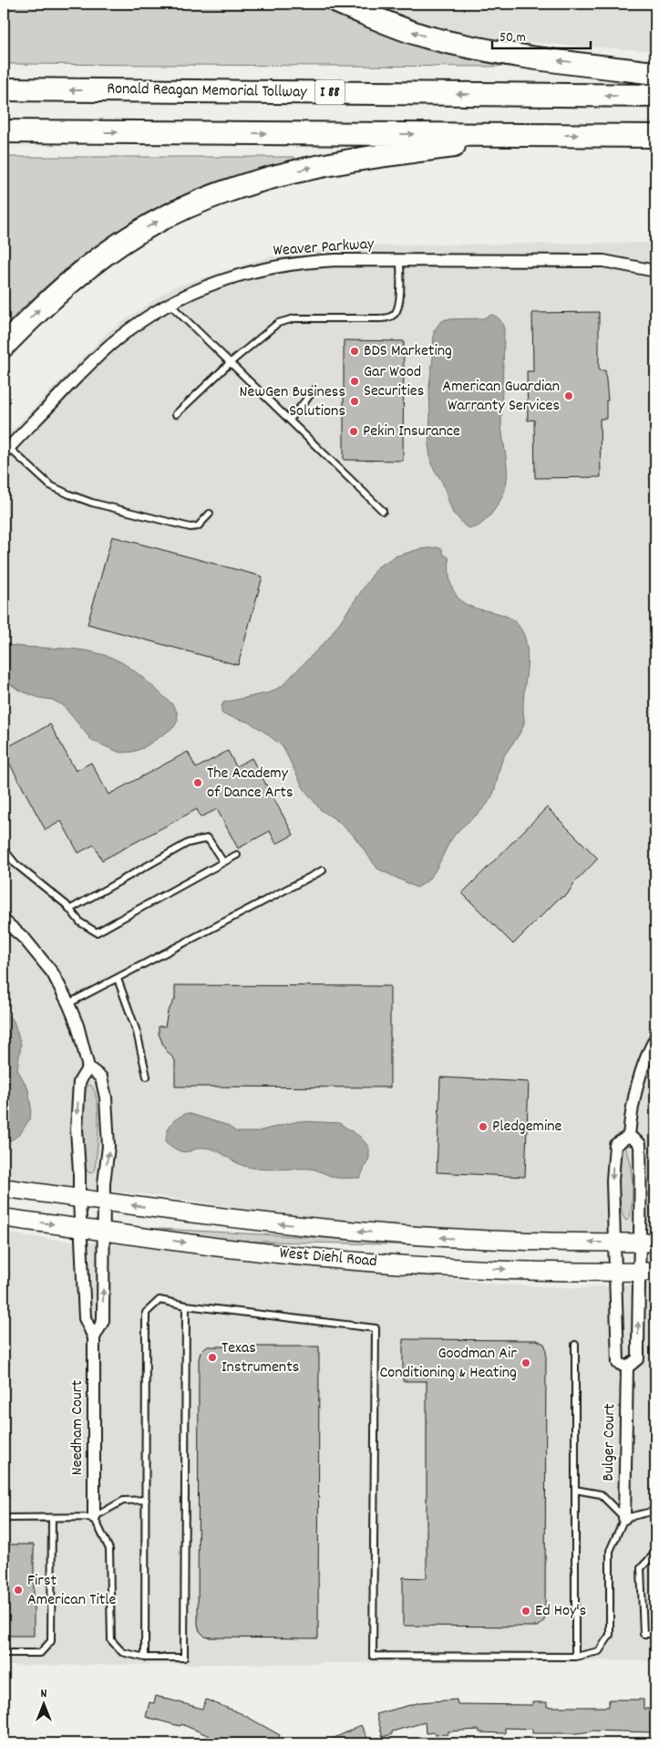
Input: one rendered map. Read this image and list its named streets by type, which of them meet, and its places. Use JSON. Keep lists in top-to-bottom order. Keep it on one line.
{"streets":{"highway":["Ronald Reagan Memorial Tollway","I 88"],"street":["Weaver Parkway","West Diehl Road","Needham Court","Bulger Court"]},"crossings":[["West Diehl Road","Needham Court"],["West Diehl Road","Bulger Court"]],"places":["BDS Marketing","Gar Wood Securities","American Guardian Warranty Services","NewGen Business Solutions","Pekin Insurance","The Academy of Dance Arts","Pledgemine","Texas Instruments","Goodman Air Conditioning & Heating","First American Title","Ed Hoy's"],"scale_bar":"50 m","north":"top"}
